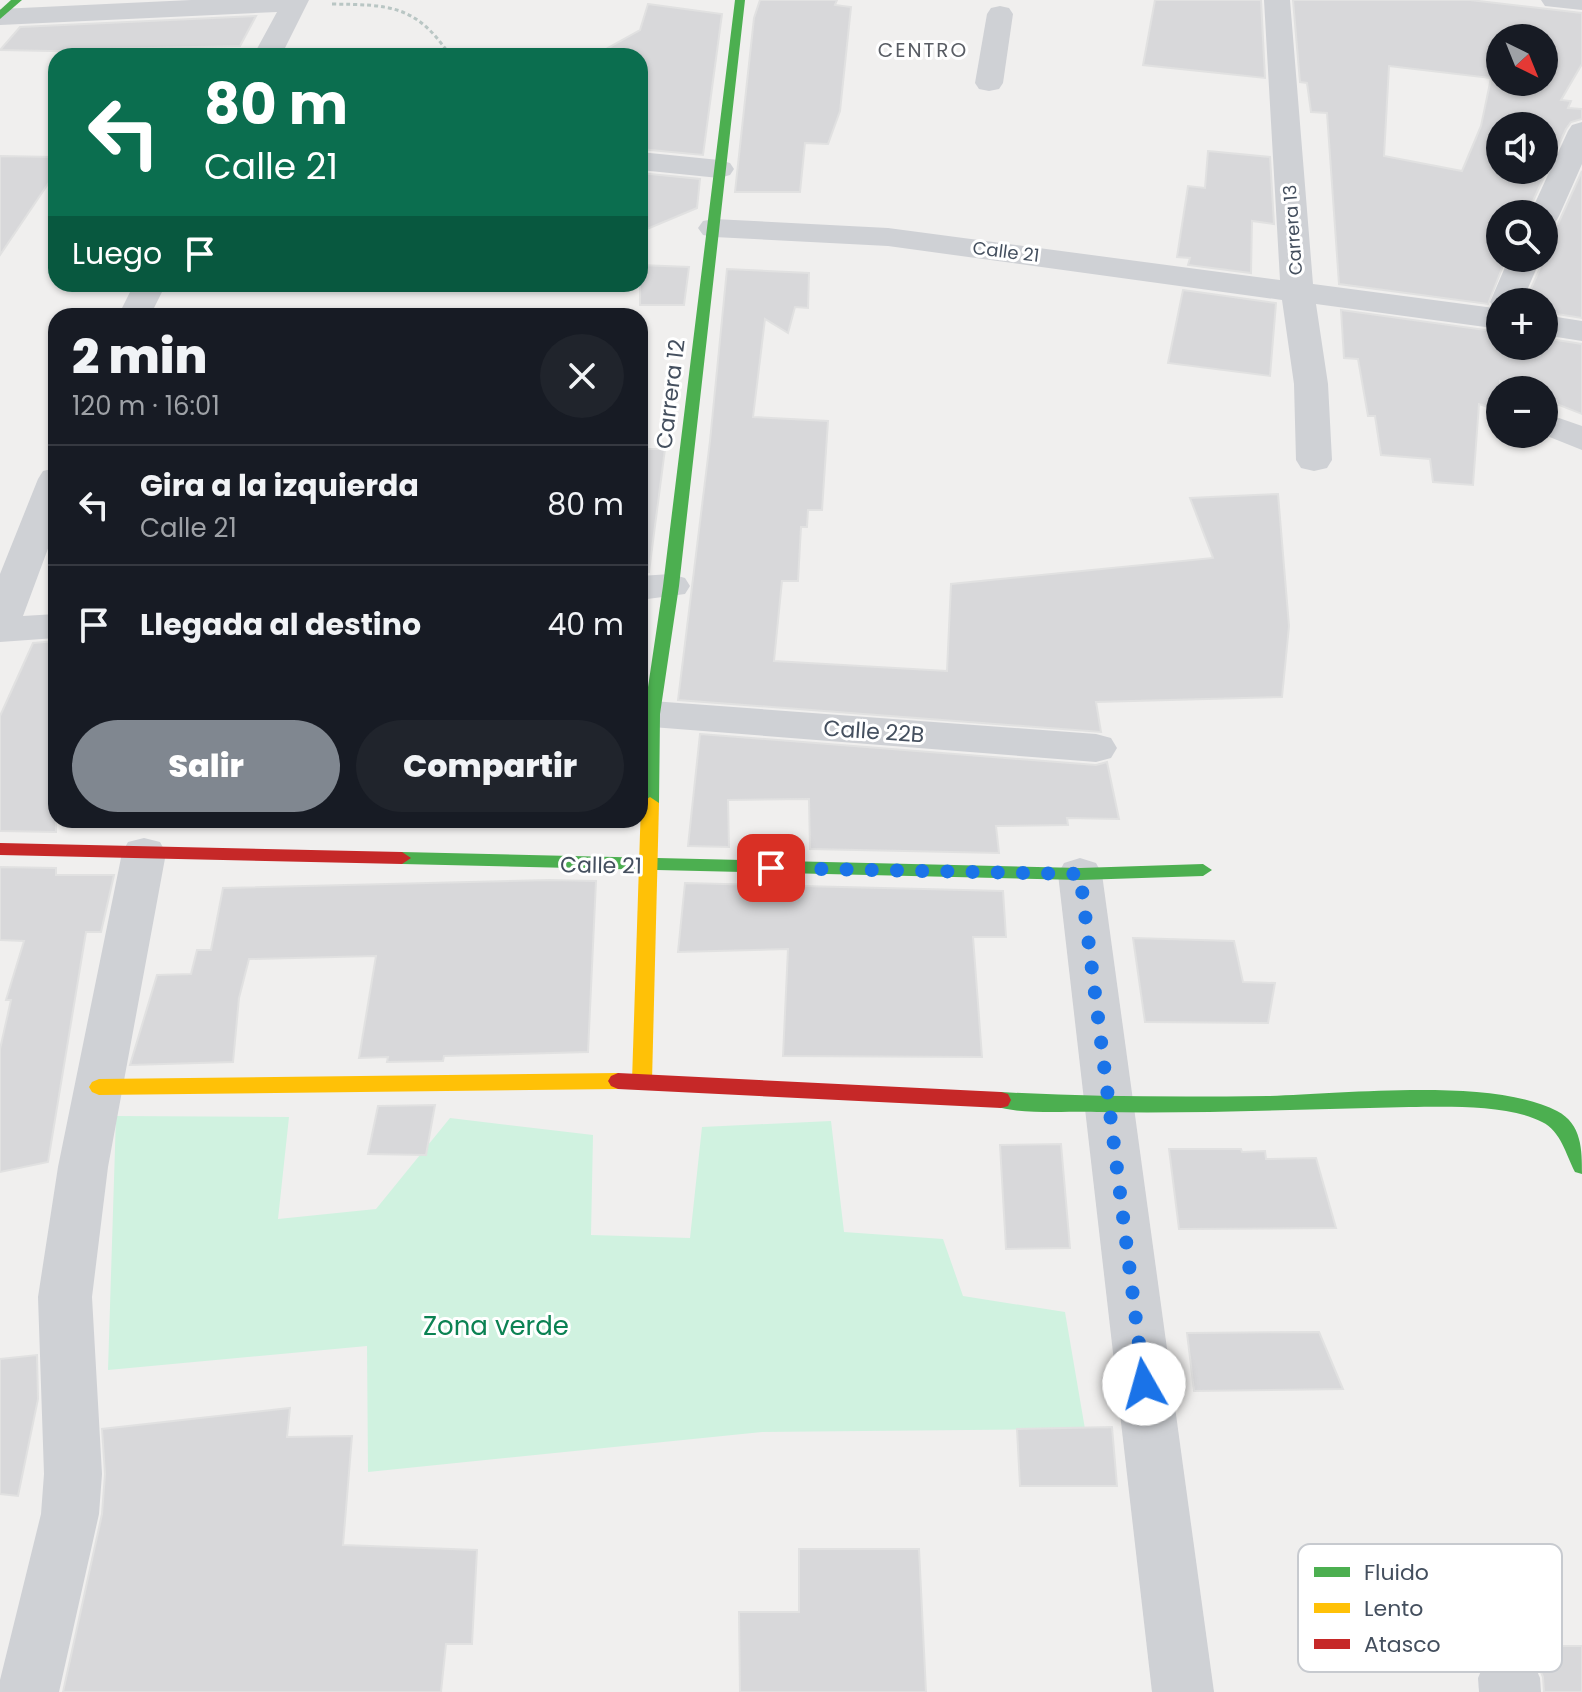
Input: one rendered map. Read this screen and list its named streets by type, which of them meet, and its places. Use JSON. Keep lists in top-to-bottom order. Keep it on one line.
{"streets":{"street":["Carrera 13","Calle 21","Carrera 12","Calle 22B"]},"crossings":[["Carrera 13","Calle 21"],["Calle 21","Carrera 12"],["Carrera 12","Calle 22B"]],"districts":["CENTRO"],"parks":["Zona verde"],"legend":["Fluido","Lento","Atasco"],"north":"bottom right","page":{"map_buttons":["+","−"],"turn":["80 m","Calle 21"],"then":"Luego","heading":["2 min","120 m · 16:01"],"list":[{"name":"Gira a la izquierda","note":"Calle 21","value":"80 m"},{"name":"Llegada al destino","value":"40 m"}],"buttons":["Salir","Compartir"]}}
